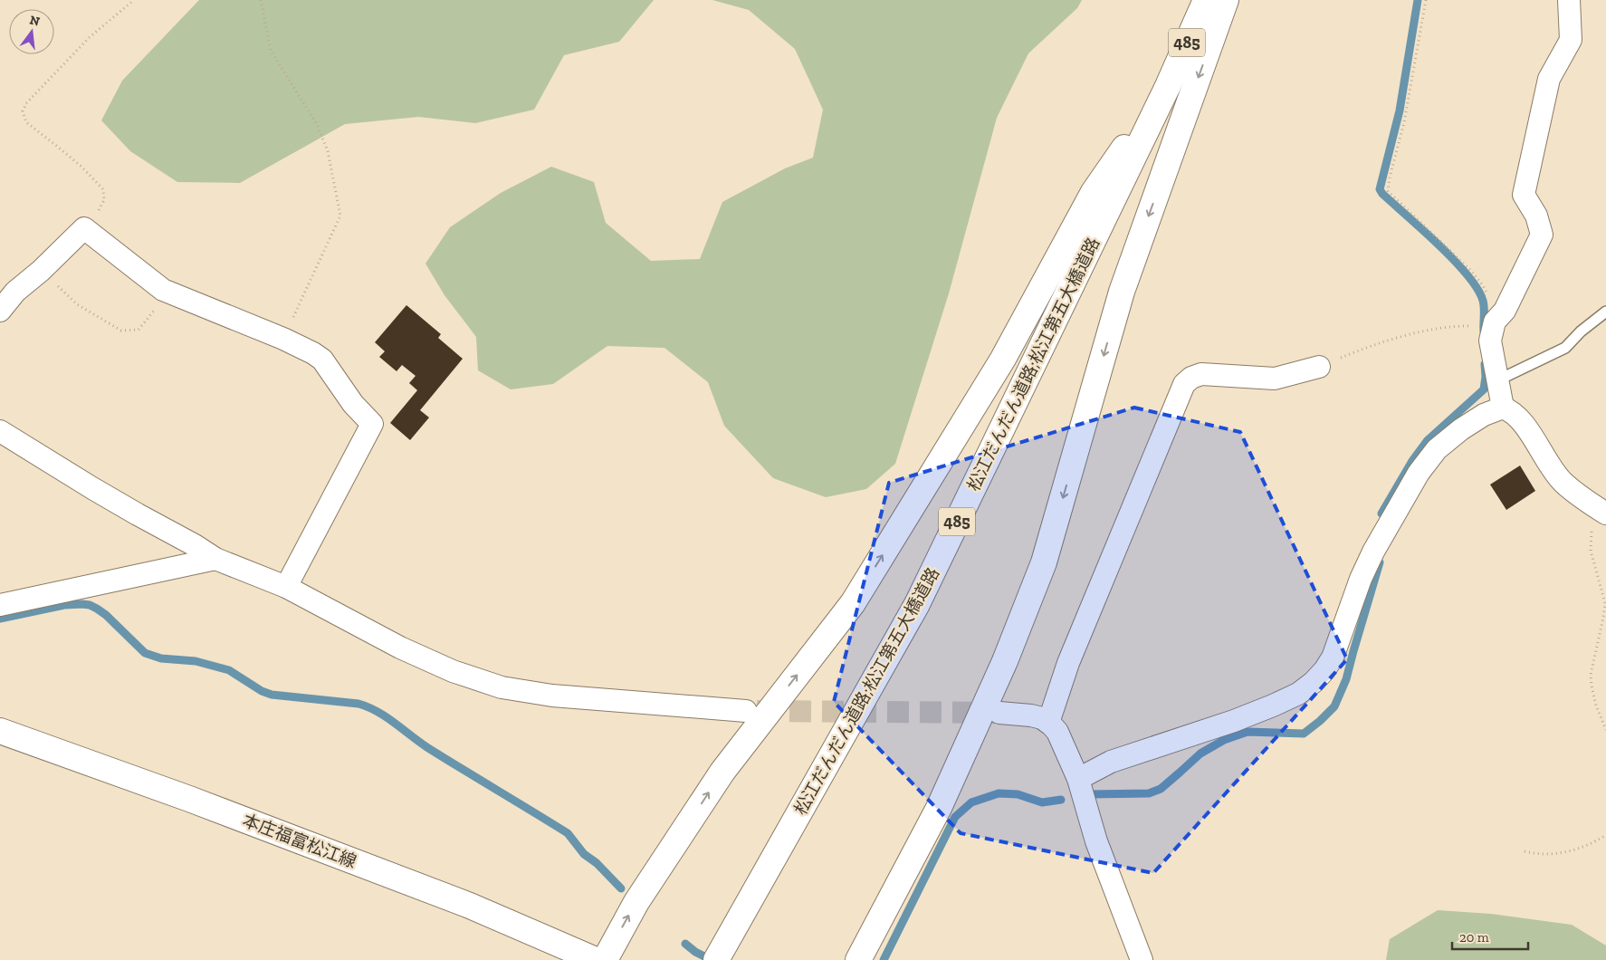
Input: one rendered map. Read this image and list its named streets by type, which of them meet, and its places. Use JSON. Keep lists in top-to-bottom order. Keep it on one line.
{"streets":{"main road":["485","松江だんだん道路;松江第五大橋道路","本庄福富松江線"]},"scale_bar":"20 m","north":"top"}
